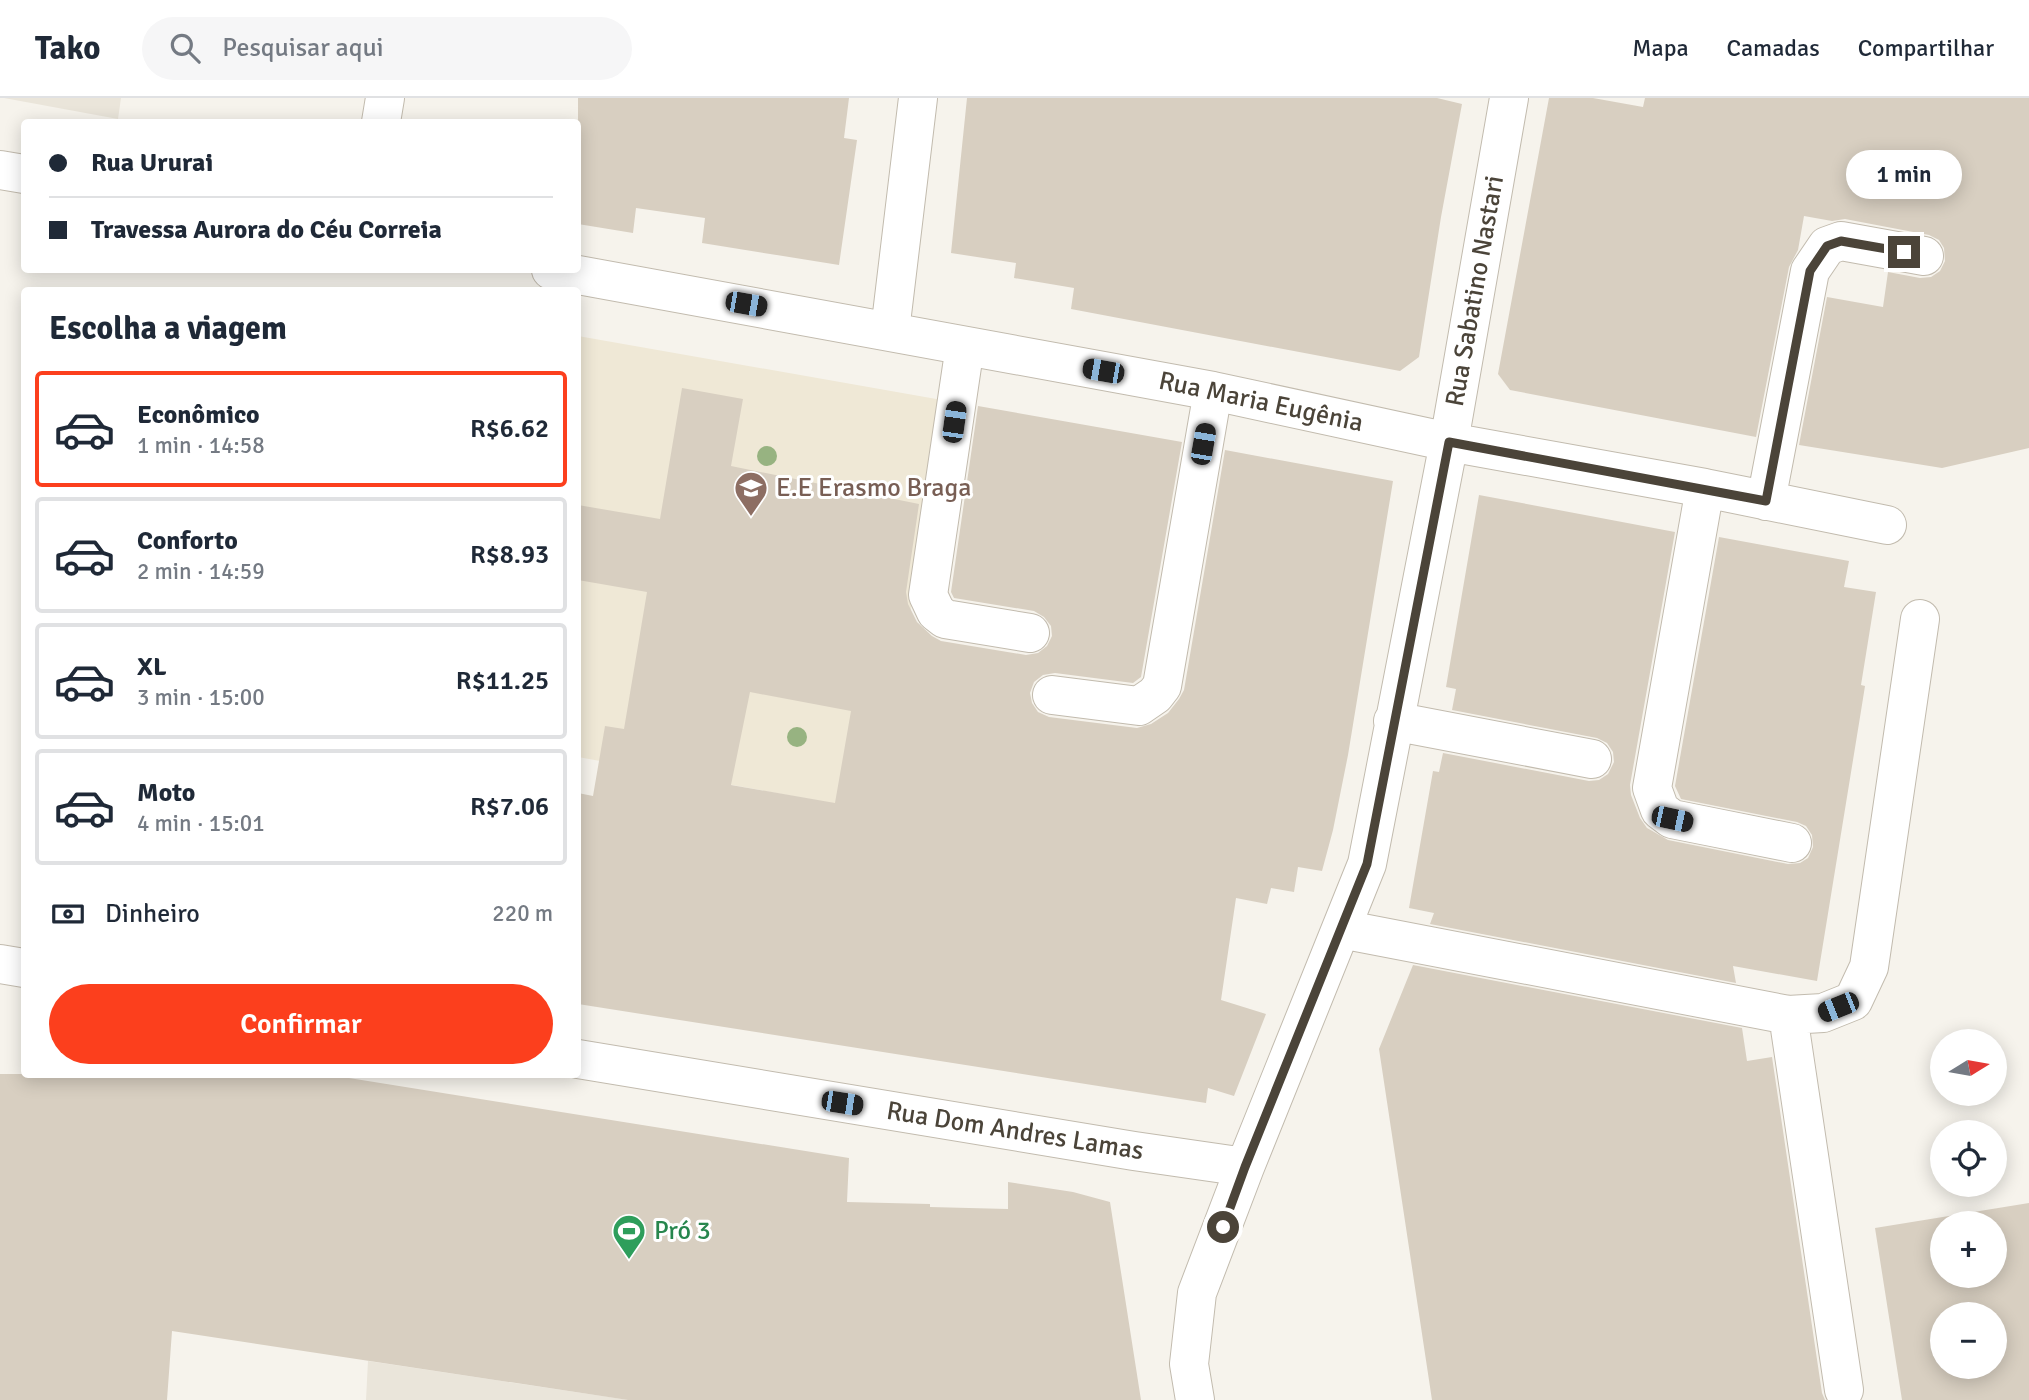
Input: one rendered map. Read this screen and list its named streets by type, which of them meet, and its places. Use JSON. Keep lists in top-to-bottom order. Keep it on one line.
{"streets":{"street":["Rua Sabatino Nastari","Rua Maria Eugênia","Rua Dom Andres Lamas"]},"crossings":[["Rua Sabatino Nastari","Rua Maria Eugênia"],["Rua Sabatino Nastari","Rua Dom Andres Lamas"]],"places":{"school or university":["E.E Erasmo Braga"],"sports":["Pró 3"]},"north":"right","page":{"header":"Tako","search":"Pesquisar aqui","nav":["Mapa","Camadas","Compartilhar"],"banner":["Rua Ururai","Travessa Aurora do Céu Correia"],"bubble":"1 min","heading":"Escolha a viagem","list":[{"name":"Econômico","note":"1 min · 14:58","value":"R$6.62"},{"name":"Conforto","note":"2 min · 14:59","value":"R$8.93"},{"name":"XL","note":"3 min · 15:00","value":"R$11.25"},{"name":"Moto","note":"4 min · 15:01","value":"R$7.06"}],"pay":["Dinheiro","220 m"],"buttons":"Confirmar","map_buttons":["+","−"]}}
